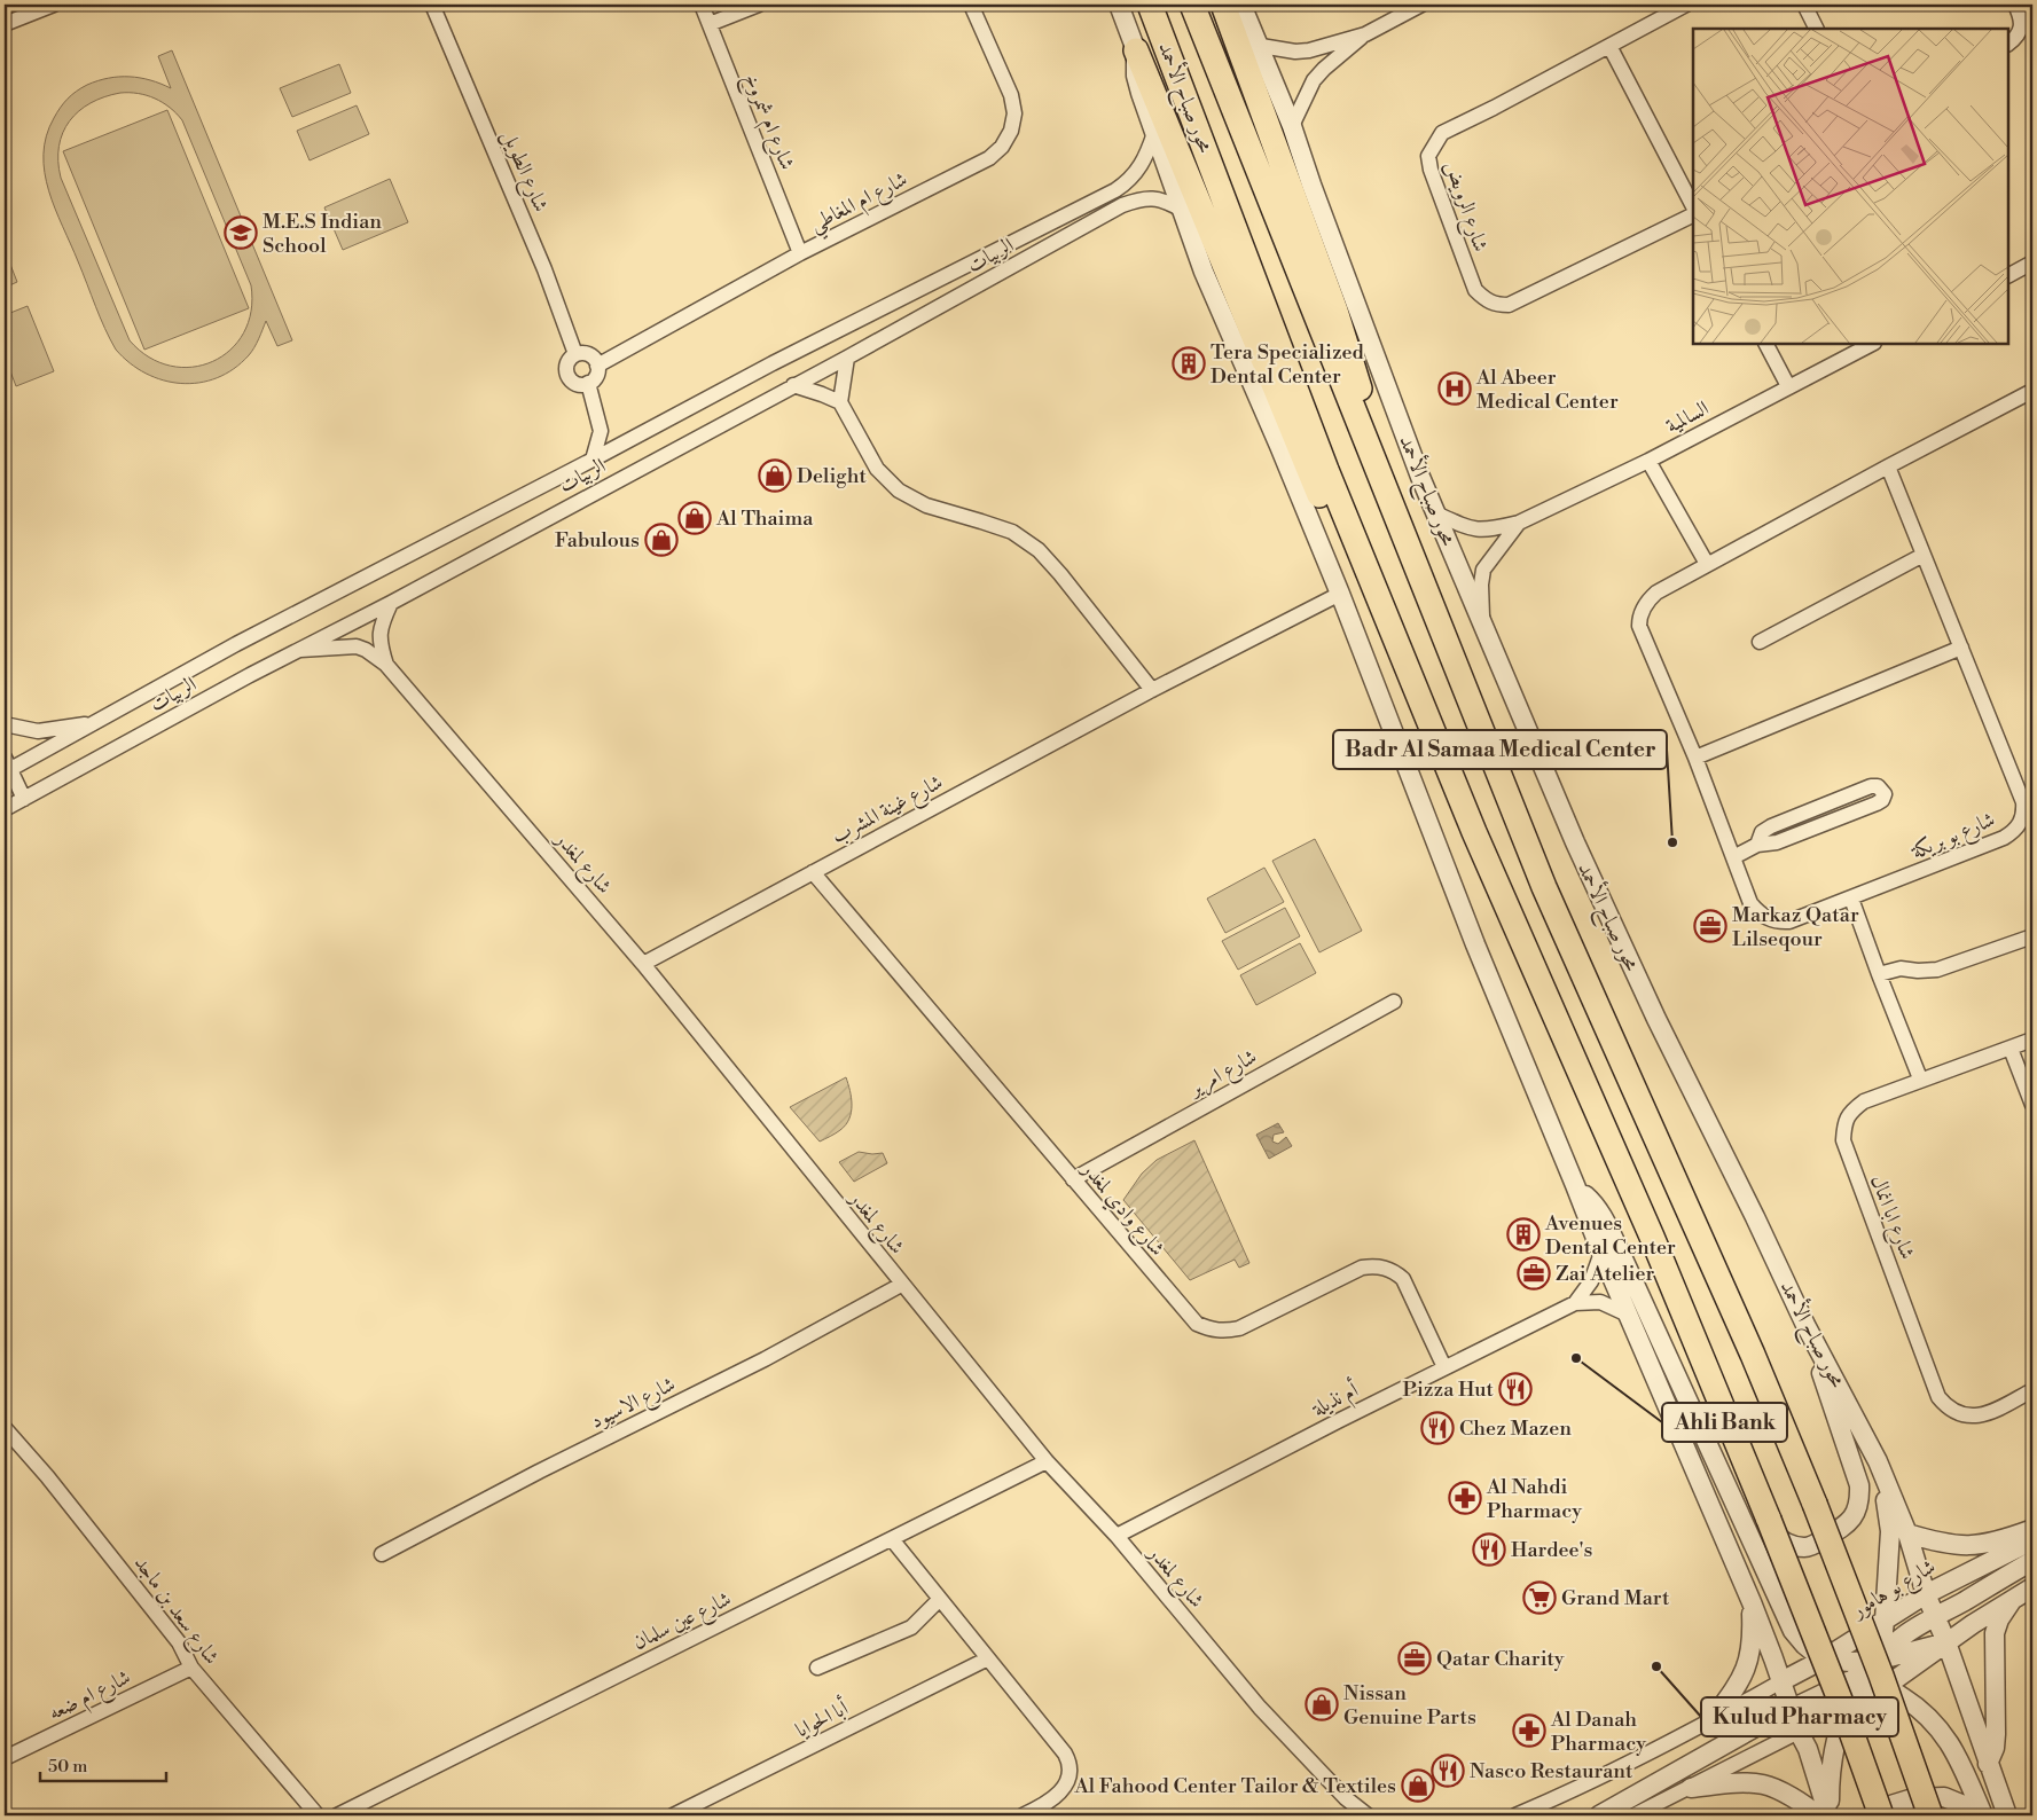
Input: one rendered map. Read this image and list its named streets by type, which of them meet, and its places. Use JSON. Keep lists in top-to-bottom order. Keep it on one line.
{"streets":{"highway":["محور صباح الأحمد"],"street":["شارع ام شمروخ","شارع الطويل","شارع ام المغاطي","شارع الرويض","الربيات","السالمية","شارع غينة المشرب","شارع بو بريكة","شارع لمغدر","شارع امرير","شارع وادي لمغدر","شارع ابا انمال","أم نذيلة","شارع الاسيود","شارع بو هامور","شارع سعد بن ماجد","شارع عين سلمان","شارع ام ضعه","أبا الحوايا"]},"crossings":[["محور صباح الأحمد","الربيات"],["محور صباح الأحمد","السالمية"],["محور صباح الأحمد","شارع غينة المشرب"],["محور صباح الأحمد","أم نذيلة"],["محور صباح الأحمد","شارع بو هامور"],["شارع ام شمروخ","شارع ام المغاطي"],["شارع الطويل","شارع ام المغاطي"],["الربيات","شارع لمغدر"],["شارع غينة المشرب","شارع لمغدر"],["شارع غينة المشرب","شارع وادي لمغدر"],["شارع لمغدر","أم نذيلة"],["شارع لمغدر","شارع الاسيود"],["شارع لمغدر","شارع عين سلمان"],["شارع امرير","شارع وادي لمغدر"],["شارع وادي لمغدر","أم نذيلة"],["شارع سعد بن ماجد","شارع ام ضعه"]],"places":{"school or university":["M.E.S Indian School"],"building":["Tera Specialized Dental Center","Avenues Dental Center"],"hospital":["Al Abeer Medical Center"],"shop":["Delight","Al Thaima","Fabulous","Nissan Genuine Parts","Al Fahood Center Tailor & Textiles"],"other":["Badr Al Samaa Medical Center","Ahli Bank","Kulud Pharmacy"],"office":["Markaz Qatar Lilseqour","Zai Atelier","Qatar Charity"],"restaurant":["Pizza Hut","Chez Mazen","Hardee's","Nasco Restaurant"],"pharmacy":["Al Nahdi Pharmacy","Al Danah Pharmacy"],"supermarket":["Grand Mart"]},"scale_bar":"50 m"}
